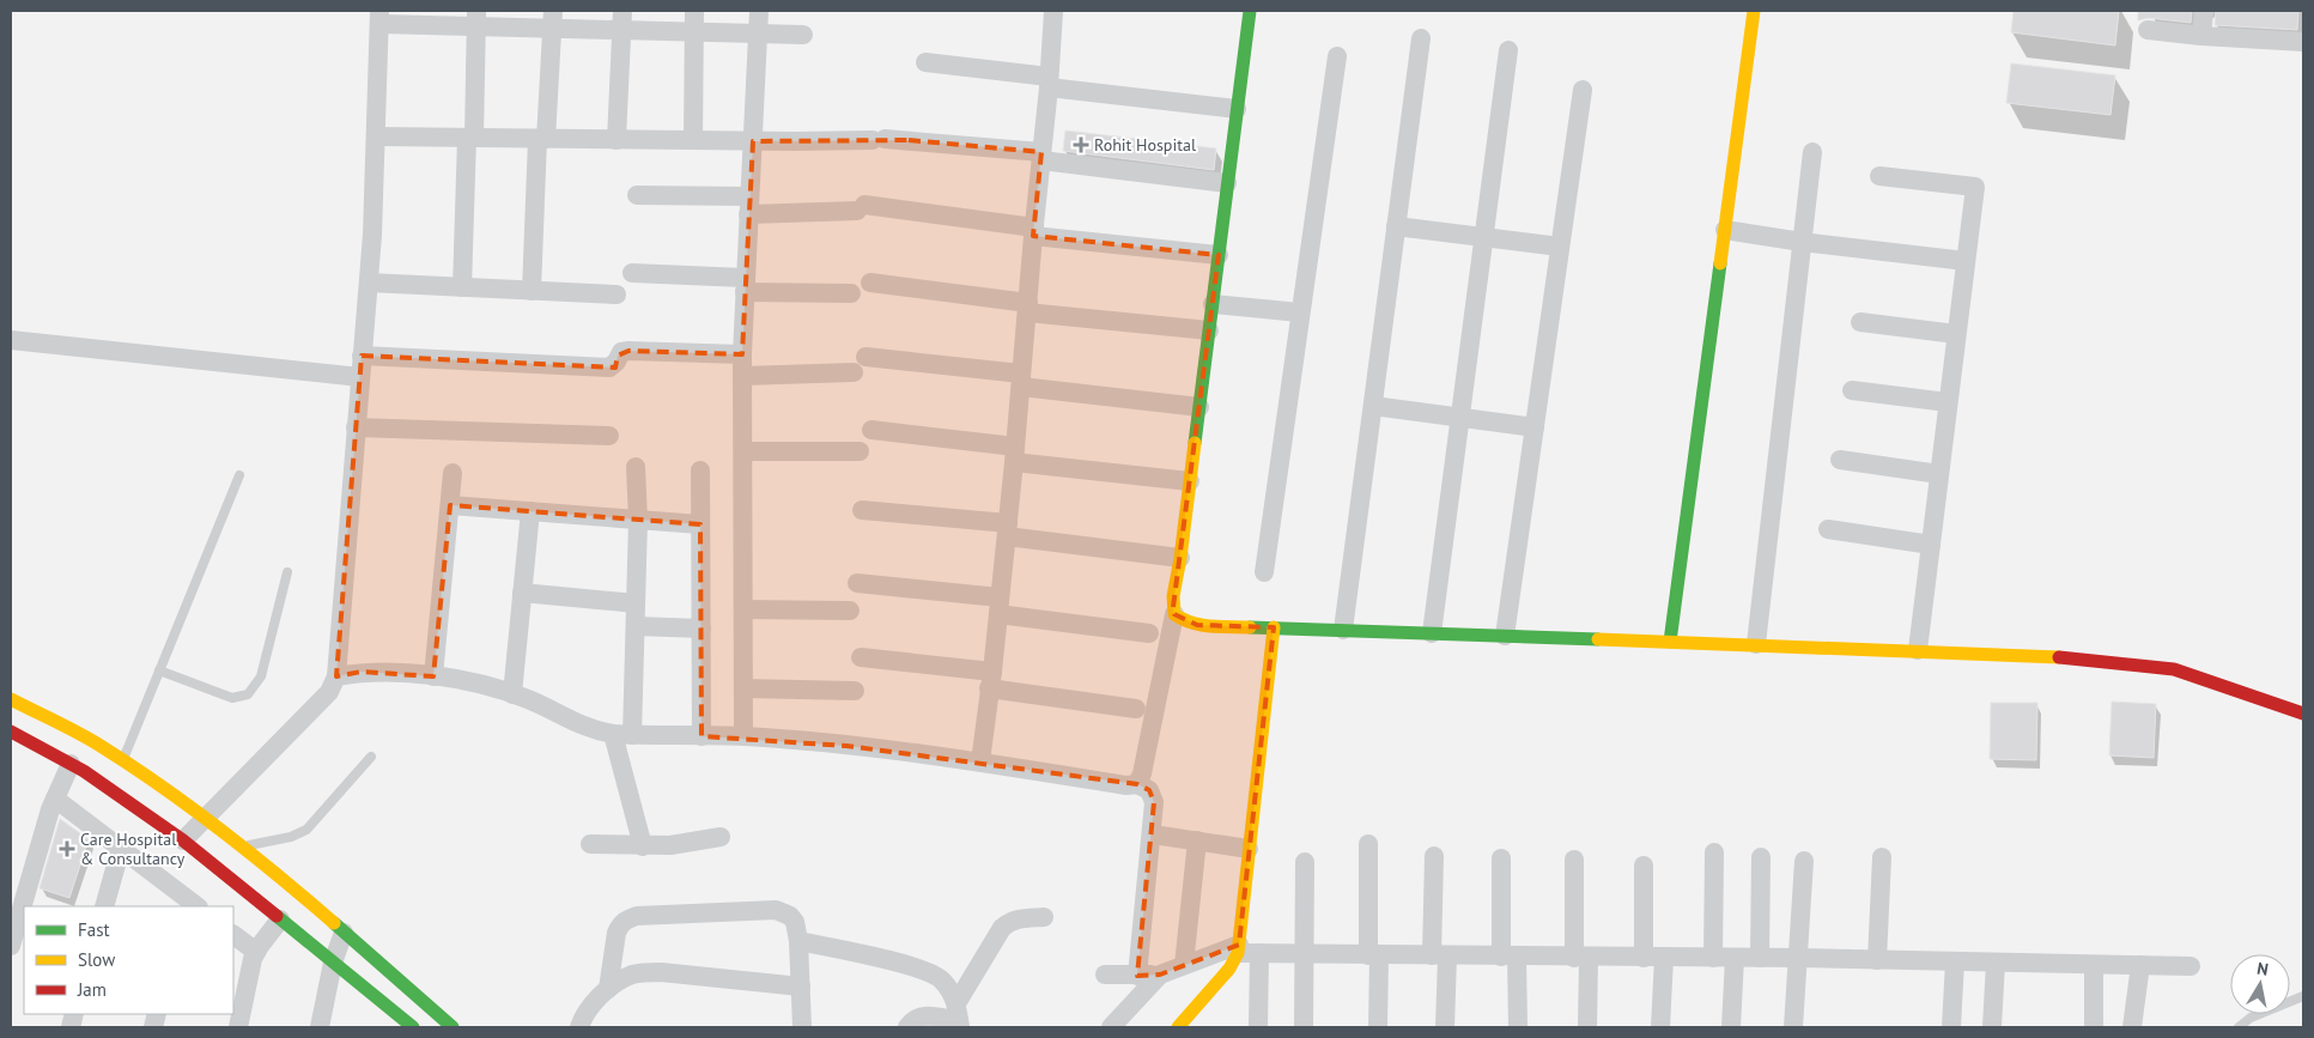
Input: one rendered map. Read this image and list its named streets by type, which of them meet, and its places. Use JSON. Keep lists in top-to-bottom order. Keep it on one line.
{"places":{"health":["Rohit Hospital","Care Hospital & Consultancy"]},"legend":["Fast","Slow","Jam"],"north":"top"}
